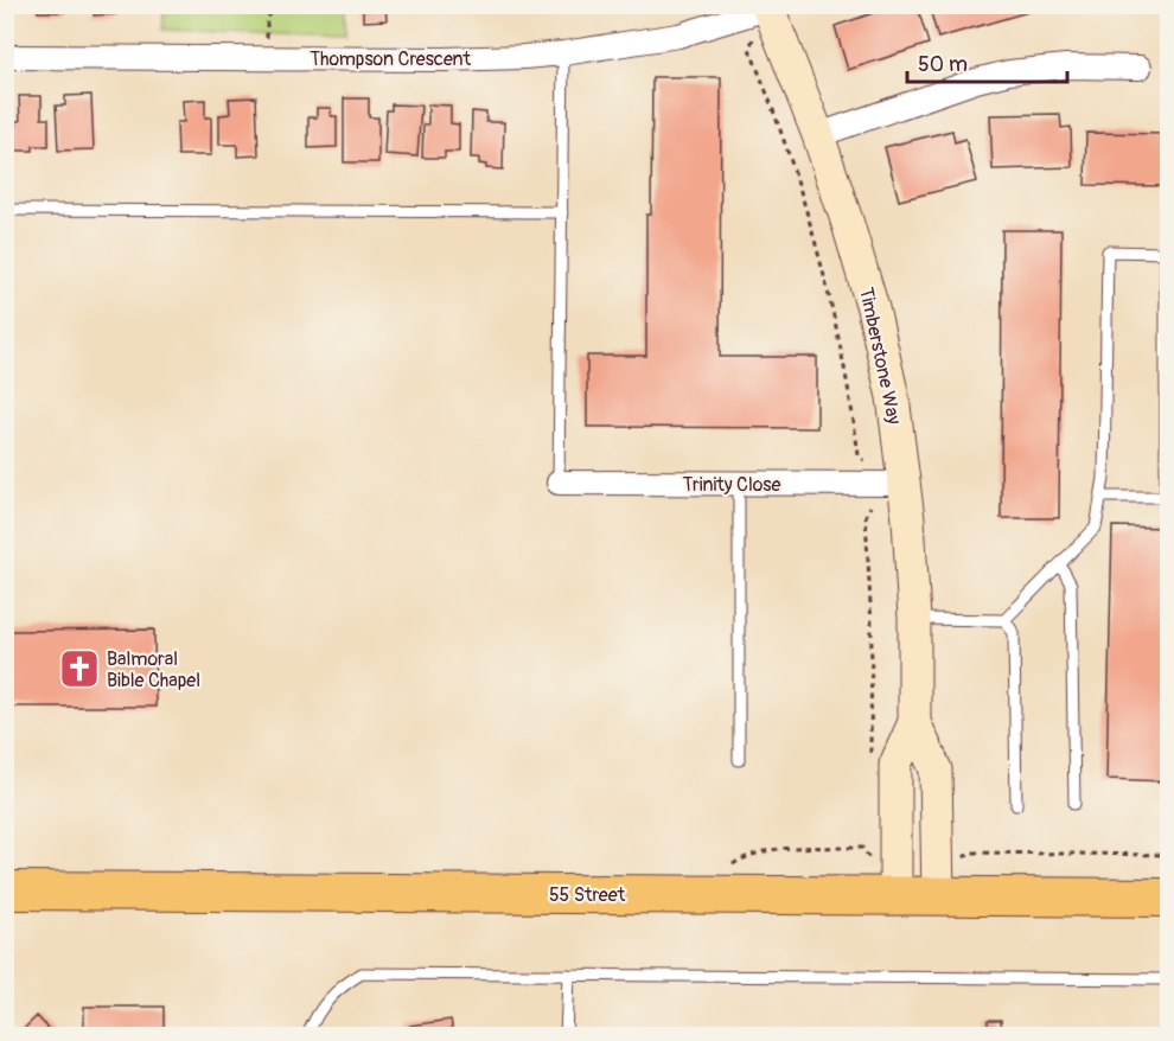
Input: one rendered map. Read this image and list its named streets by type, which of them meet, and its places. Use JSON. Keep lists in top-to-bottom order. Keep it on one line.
{"streets":{"main road":["55 Street"],"street":["Thompson Crescent","Timberstone Way","Trinity Close"]},"crossings":[["Thompson Crescent","Timberstone Way"],["Timberstone Way","Trinity Close"],["Timberstone Way","55 Street"]],"places":{"church":["Balmoral Bible Chapel"]},"scale_bar":"50 m"}
